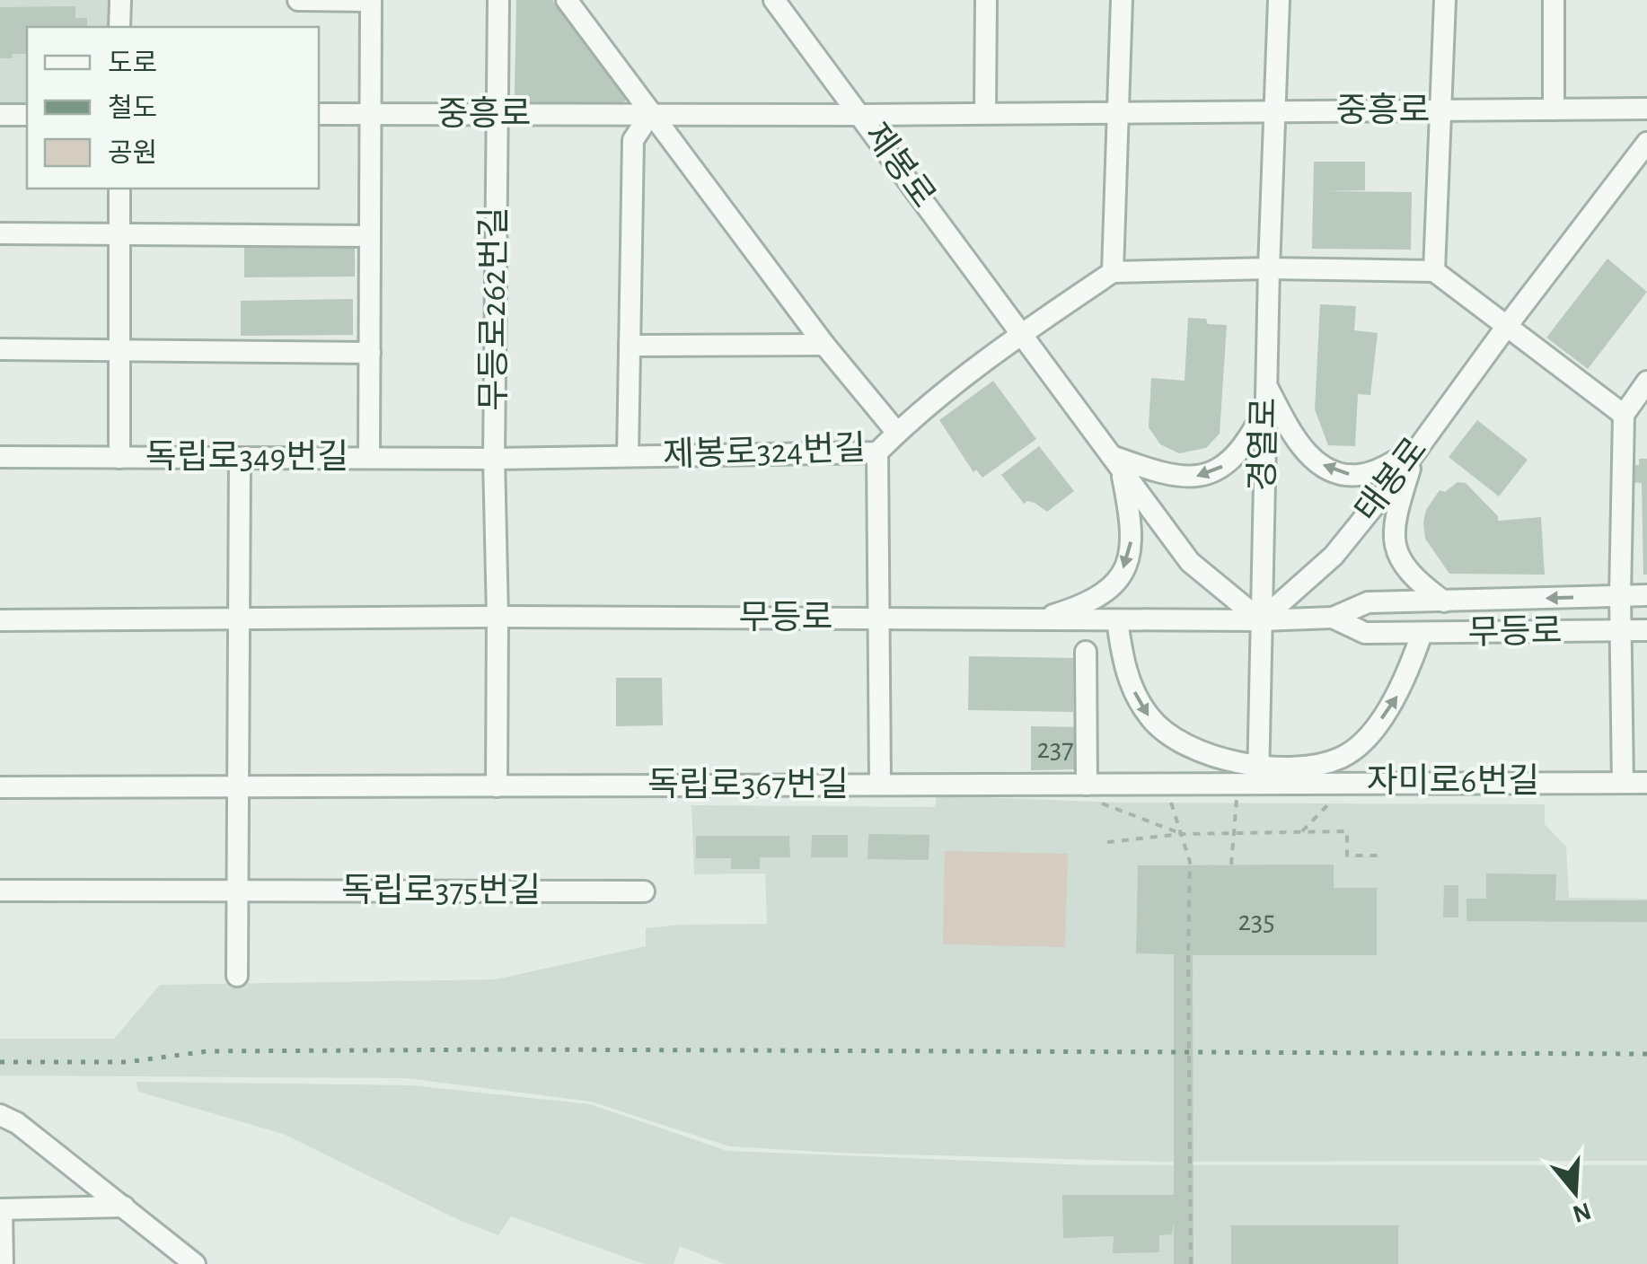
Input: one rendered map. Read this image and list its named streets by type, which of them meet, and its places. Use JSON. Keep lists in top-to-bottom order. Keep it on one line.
{"streets":{"street":["중흥로","제봉로","무등로262번길","경열로","제봉로324번길","독립로349번길","태봉로","무등로","자미로6번길","독립로367번길","독립로375번길"]},"crossings":[["중흥로","제봉로"],["중흥로","무등로262번길"],["중흥로","경열로"],["제봉로","경열로"],["제봉로","제봉로324번길"],["제봉로","태봉로"],["제봉로","무등로"],["무등로262번길","제봉로324번길"],["무등로262번길","독립로349번길"],["무등로262번길","무등로"],["무등로262번길","독립로367번길"],["경열로","태봉로"],["경열로","무등로"],["경열로","자미로6번길"],["경열로","독립로367번길"],["제봉로324번길","독립로349번길"],["제봉로324번길","무등로"],["태봉로","무등로"],["자미로6번길","독립로367번길"]],"house_numbers":["237","235"],"legend":["도로","철도","공원"],"north":"bottom"}
